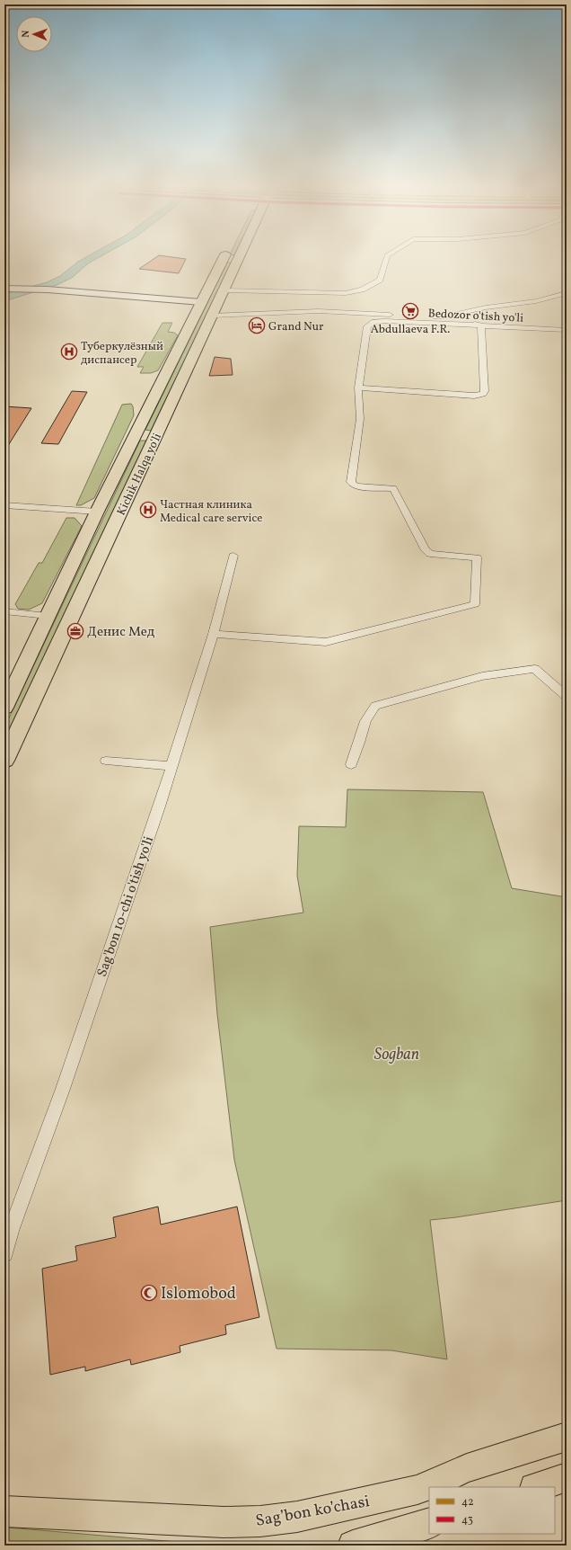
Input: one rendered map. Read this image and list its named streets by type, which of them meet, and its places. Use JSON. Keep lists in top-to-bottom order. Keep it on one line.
{"streets":{"highway":["Kichik Halqa yo'li"],"main road":["Sag’bon ko’chasi"],"street":["Bedozor o'tish yo'li","Sag'bon 10-chi o'tish yo'li"]},"parks":["Sogban"],"places":{"supermarket":["Abdullaeva F.R."],"hotel":["Grand Nur"],"hospital":["Туберкулёзный диспансер","Частная клиника Medical care service"],"office":["Денис Мед"],"mosque":["Islomobod"]},"legend":["42","43"],"north":"left"}
